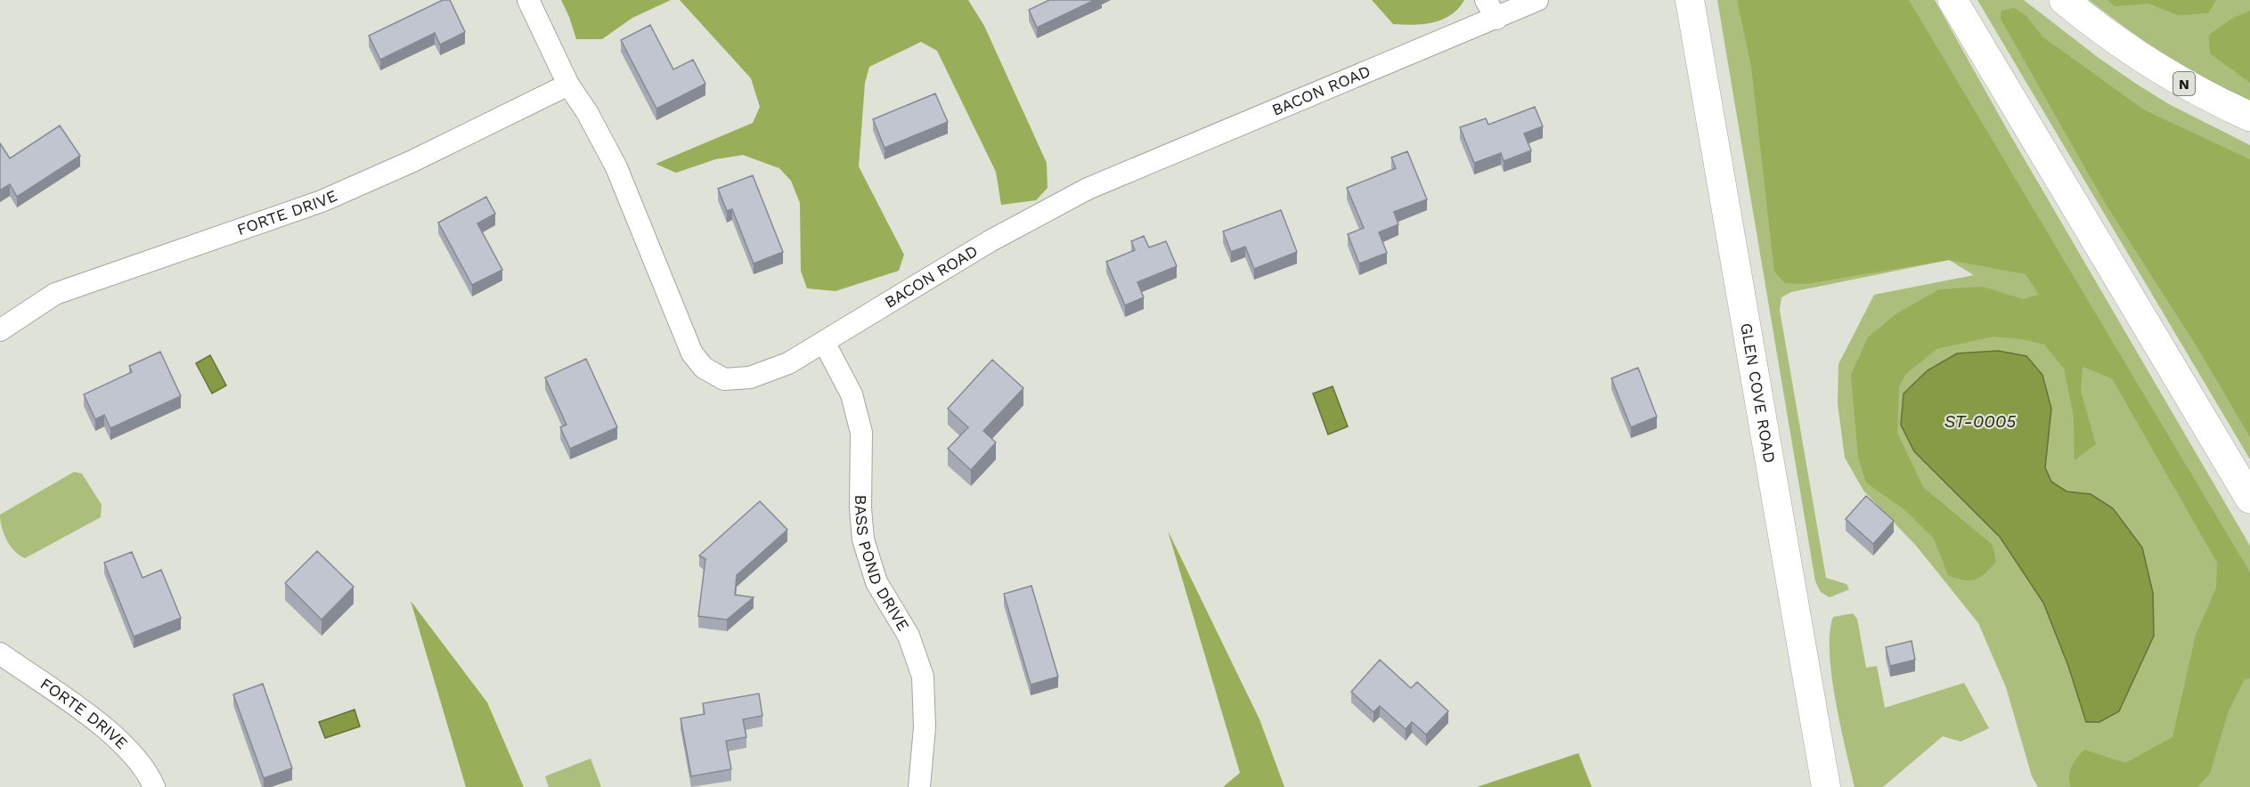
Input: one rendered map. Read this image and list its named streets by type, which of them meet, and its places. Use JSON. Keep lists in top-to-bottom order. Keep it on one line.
{"streets":{"highway":["N"],"main road":["GLEN COVE ROAD"],"street":["BACON ROAD","FORTE DRIVE","BASS POND DRIVE"]},"crossings":[["BACON ROAD","FORTE DRIVE"],["BACON ROAD","BASS POND DRIVE"]],"water":["ST-0005"]}
